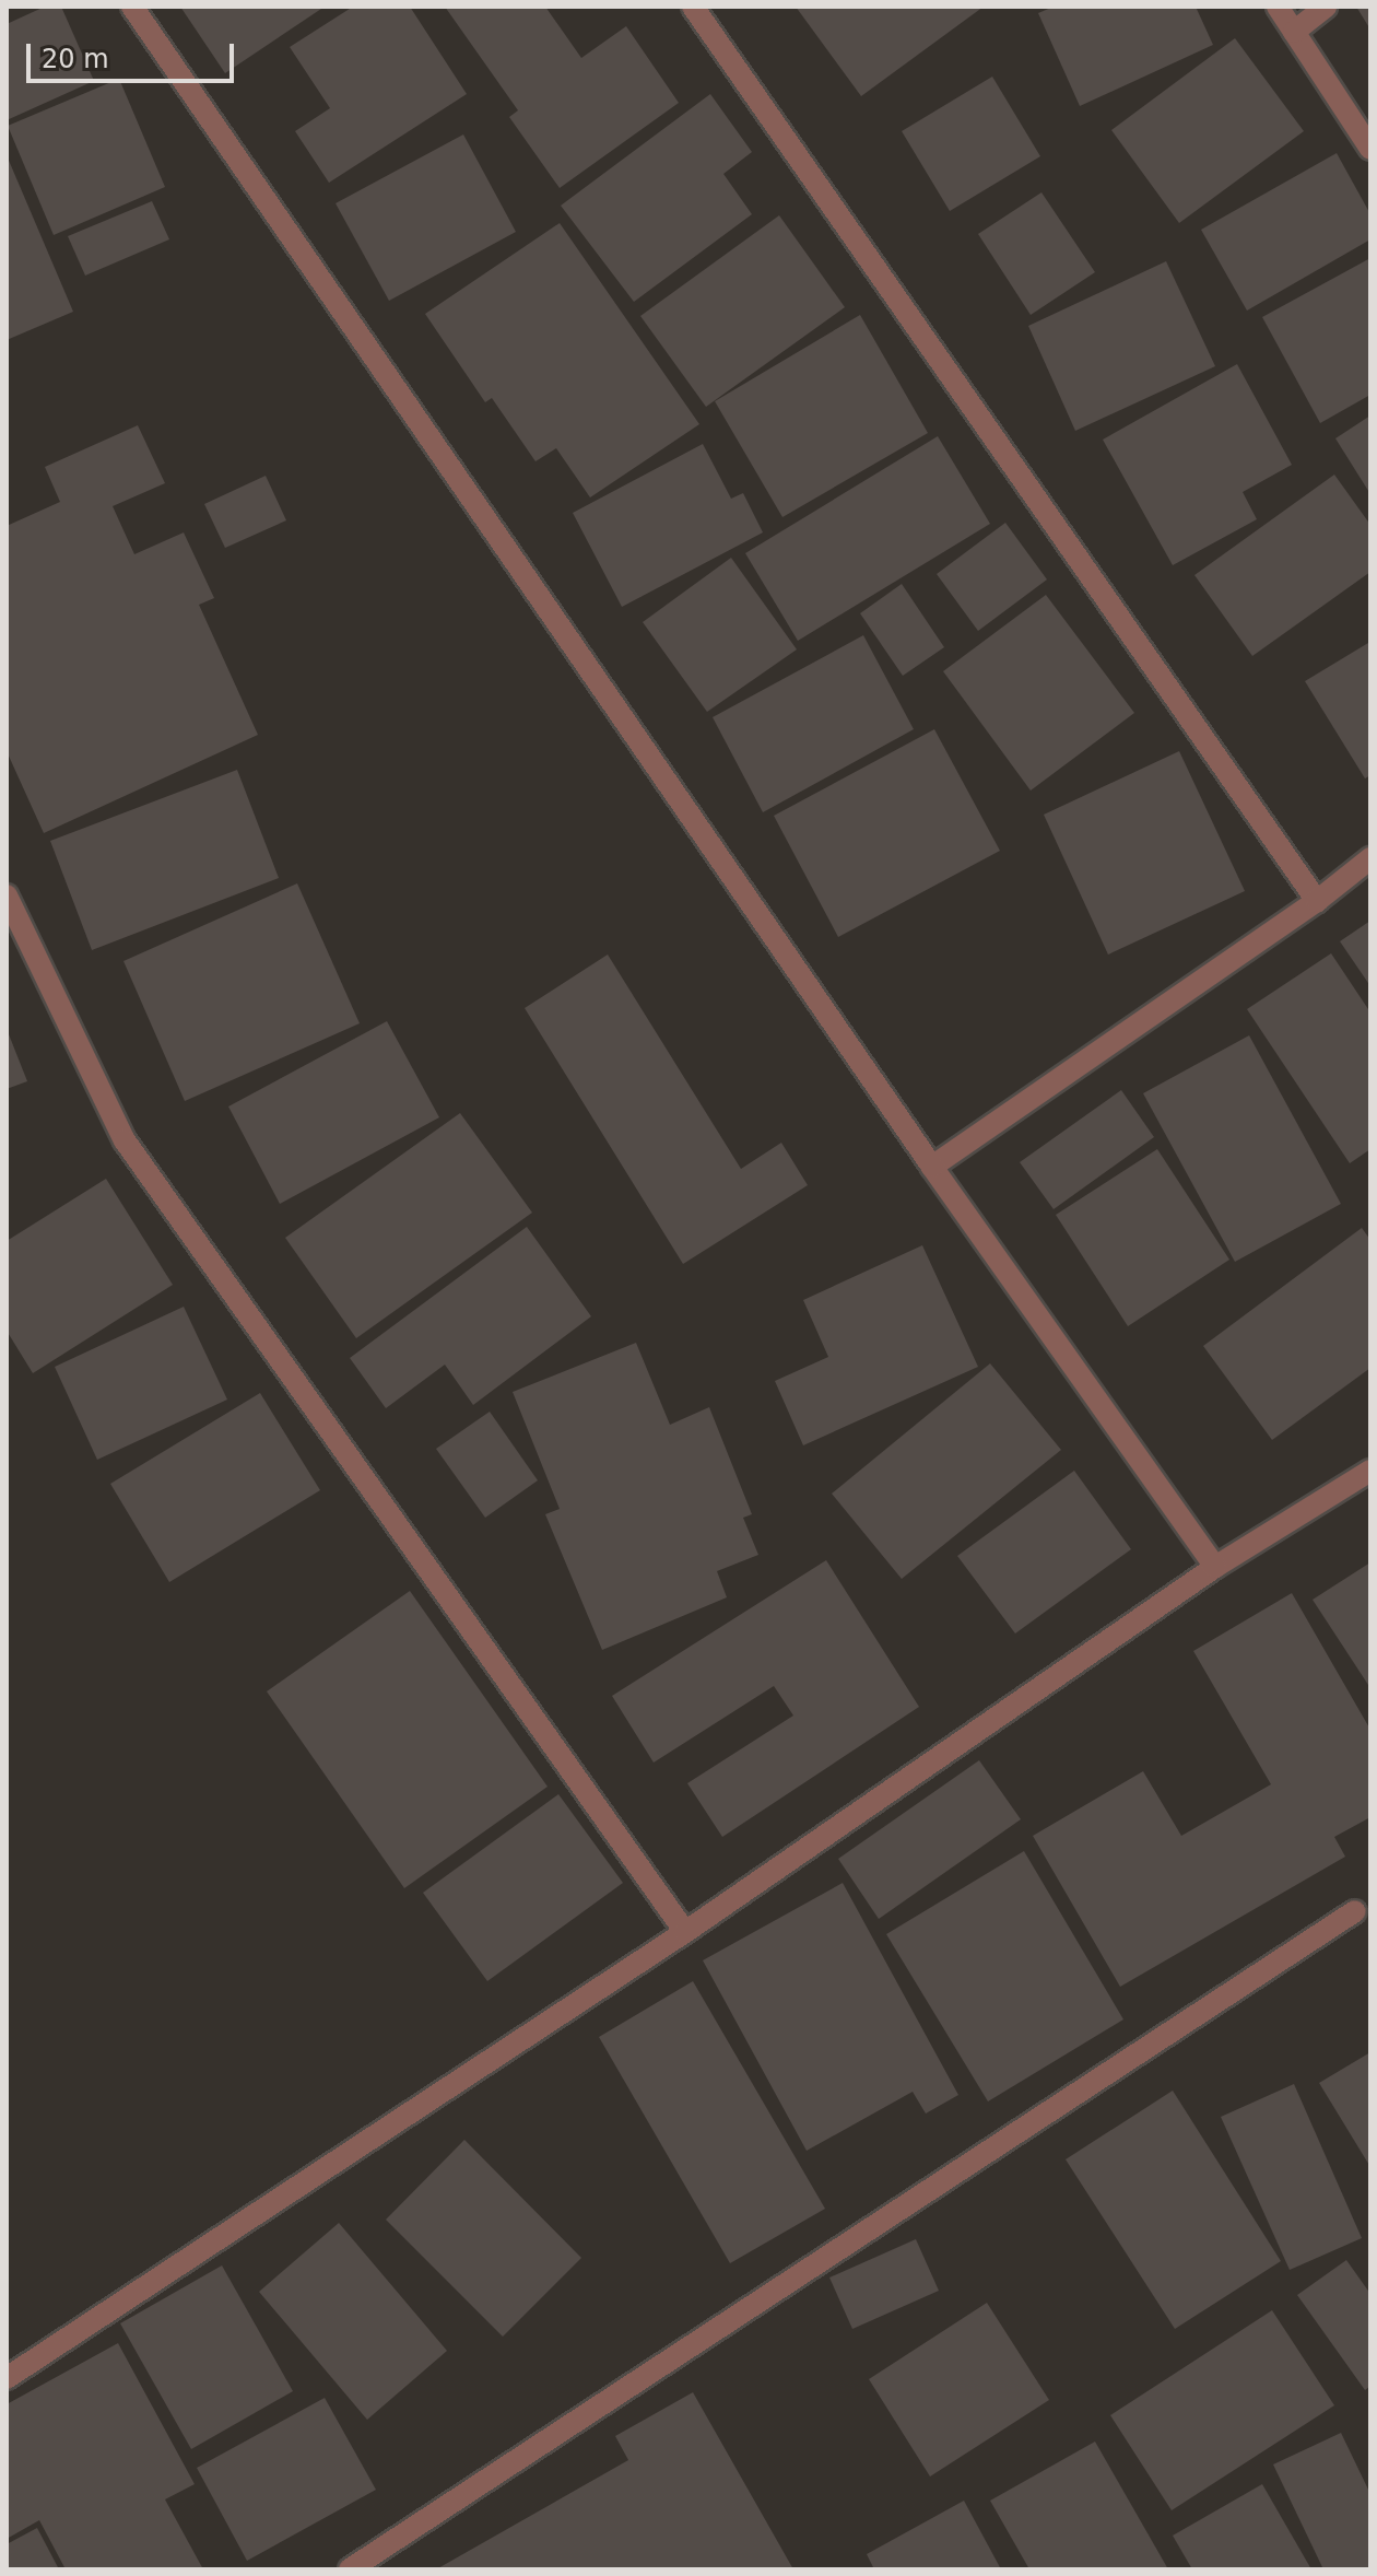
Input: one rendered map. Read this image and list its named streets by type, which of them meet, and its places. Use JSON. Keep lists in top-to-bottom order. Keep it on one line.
{"scale_bar":"20 m"}
